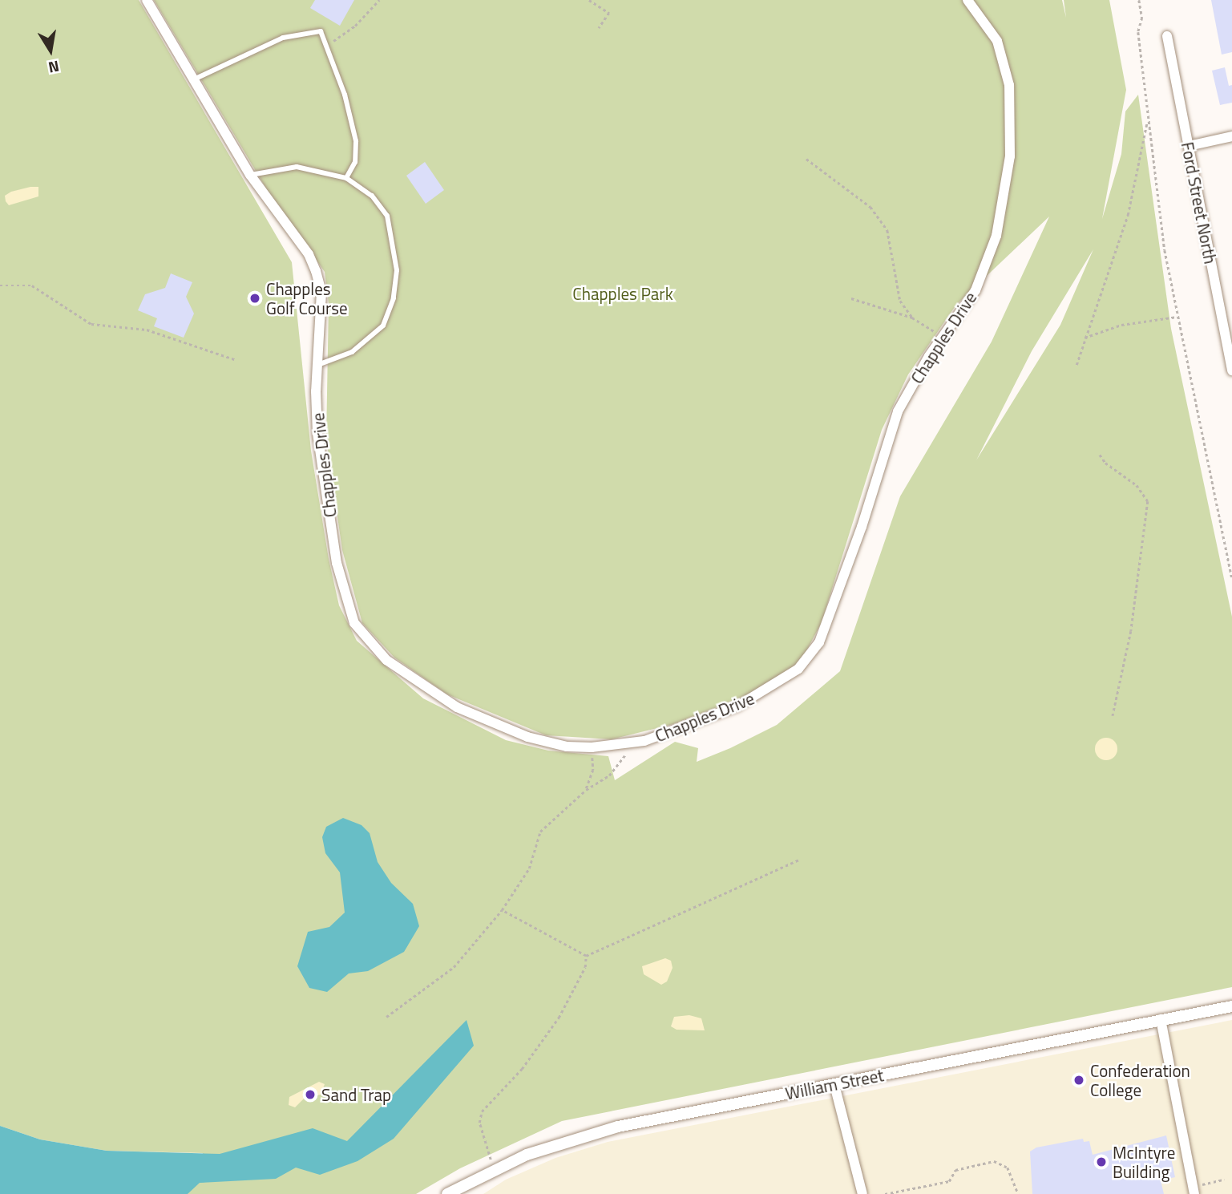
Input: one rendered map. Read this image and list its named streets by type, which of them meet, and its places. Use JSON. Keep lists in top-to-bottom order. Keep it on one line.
{"streets":{"street":["Ford Street North","Chapples Drive","William Street"]},"parks":["Chapples Park"],"places":["Chapples Golf Course","Confederation College","Sand Trap","McIntyre Building"],"north":"bottom"}
